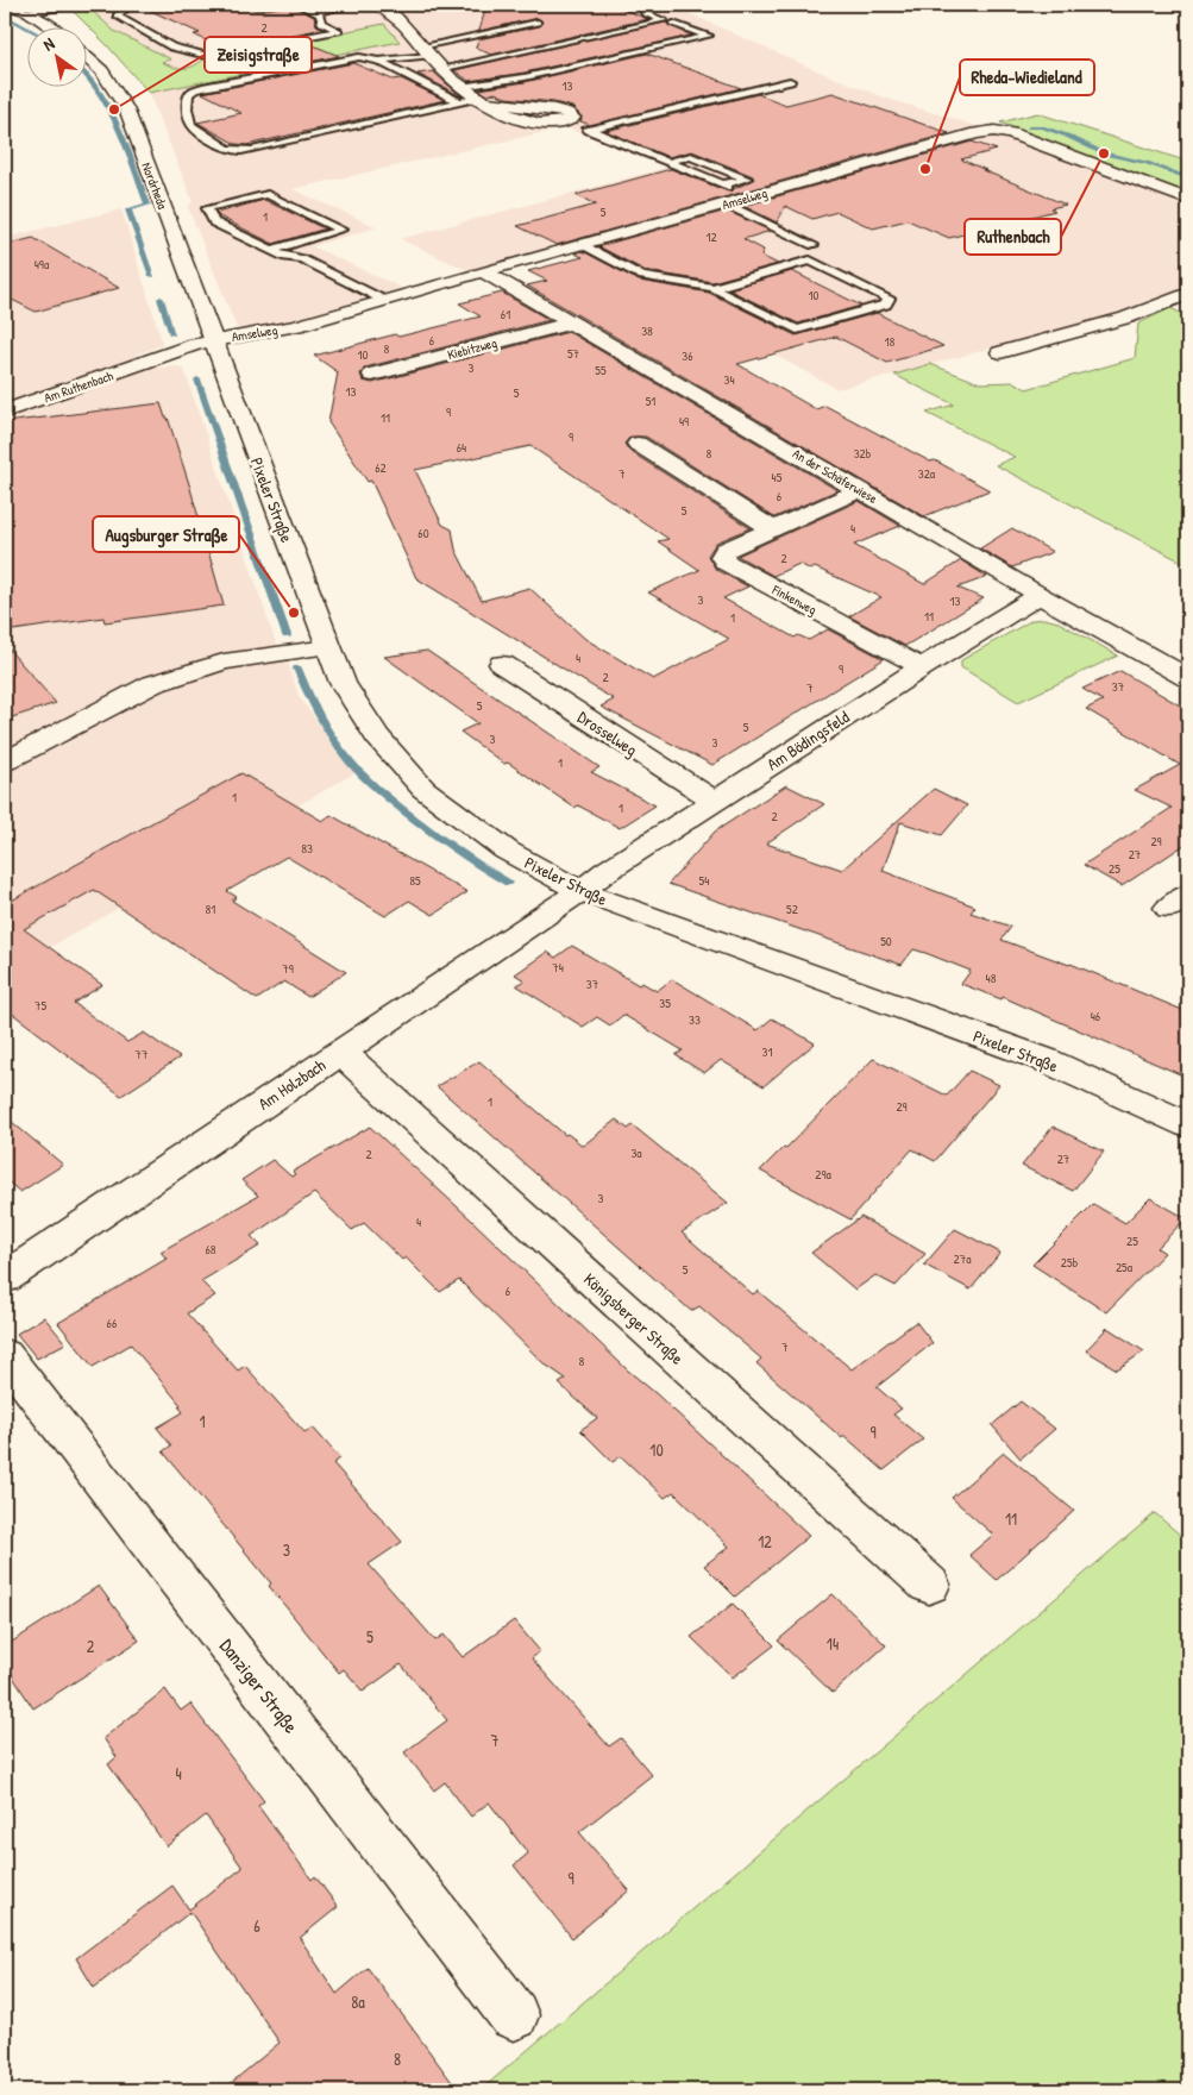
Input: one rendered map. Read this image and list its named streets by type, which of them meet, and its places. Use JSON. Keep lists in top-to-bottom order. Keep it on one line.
{"streets":{"street":["Nordrheda","Amselweg","Kiebitzweg","Am Ruthenbach","An der Schäferwiese","Pixeler Straße","Finkenweg","Drosselweg","Am Bödingsfeld","Am Holzbach","Königsberger Straße","Danziger Straße"]},"crossings":[["Nordrheda","Amselweg"],["Nordrheda","Am Ruthenbach"],["Nordrheda","Pixeler Straße"],["Amselweg","Am Ruthenbach"],["Amselweg","An der Schäferwiese"],["Amselweg","Pixeler Straße"],["Kiebitzweg","An der Schäferwiese"],["Am Ruthenbach","Pixeler Straße"],["An der Schäferwiese","Finkenweg"],["An der Schäferwiese","Am Bödingsfeld"],["Pixeler Straße","Am Bödingsfeld"],["Pixeler Straße","Am Holzbach"],["Finkenweg","Am Bödingsfeld"],["Drosselweg","Am Bödingsfeld"],["Am Bödingsfeld","Am Holzbach"],["Am Holzbach","Königsberger Straße"]],"places":["Zeisigstraße","Ruthenbach","Rheda-Wiedieland","Augsburger Straße"],"house_numbers":["2","13","5","1","12","49a","10","61","38","6","18","8","57","10","36","3","55","34","13","5","51","9","11","49","9","64","8","32b","62","7","32a","45","6","5","4","60","2","3","13","11","1","4","9","2","37","7","5","5","3","3","1","1","1","2","29","83","27","25","85","54","81","52","50","74","79","48","37","35","75","46","33","31","77","1","29","3a","2","27","29a","3","4","25","68","27a","25b","25a","5","6","66","7","8","1","9","10","11","12","3","5","14","2","7","4","9","6","8a","8"],"north":"top left"}
